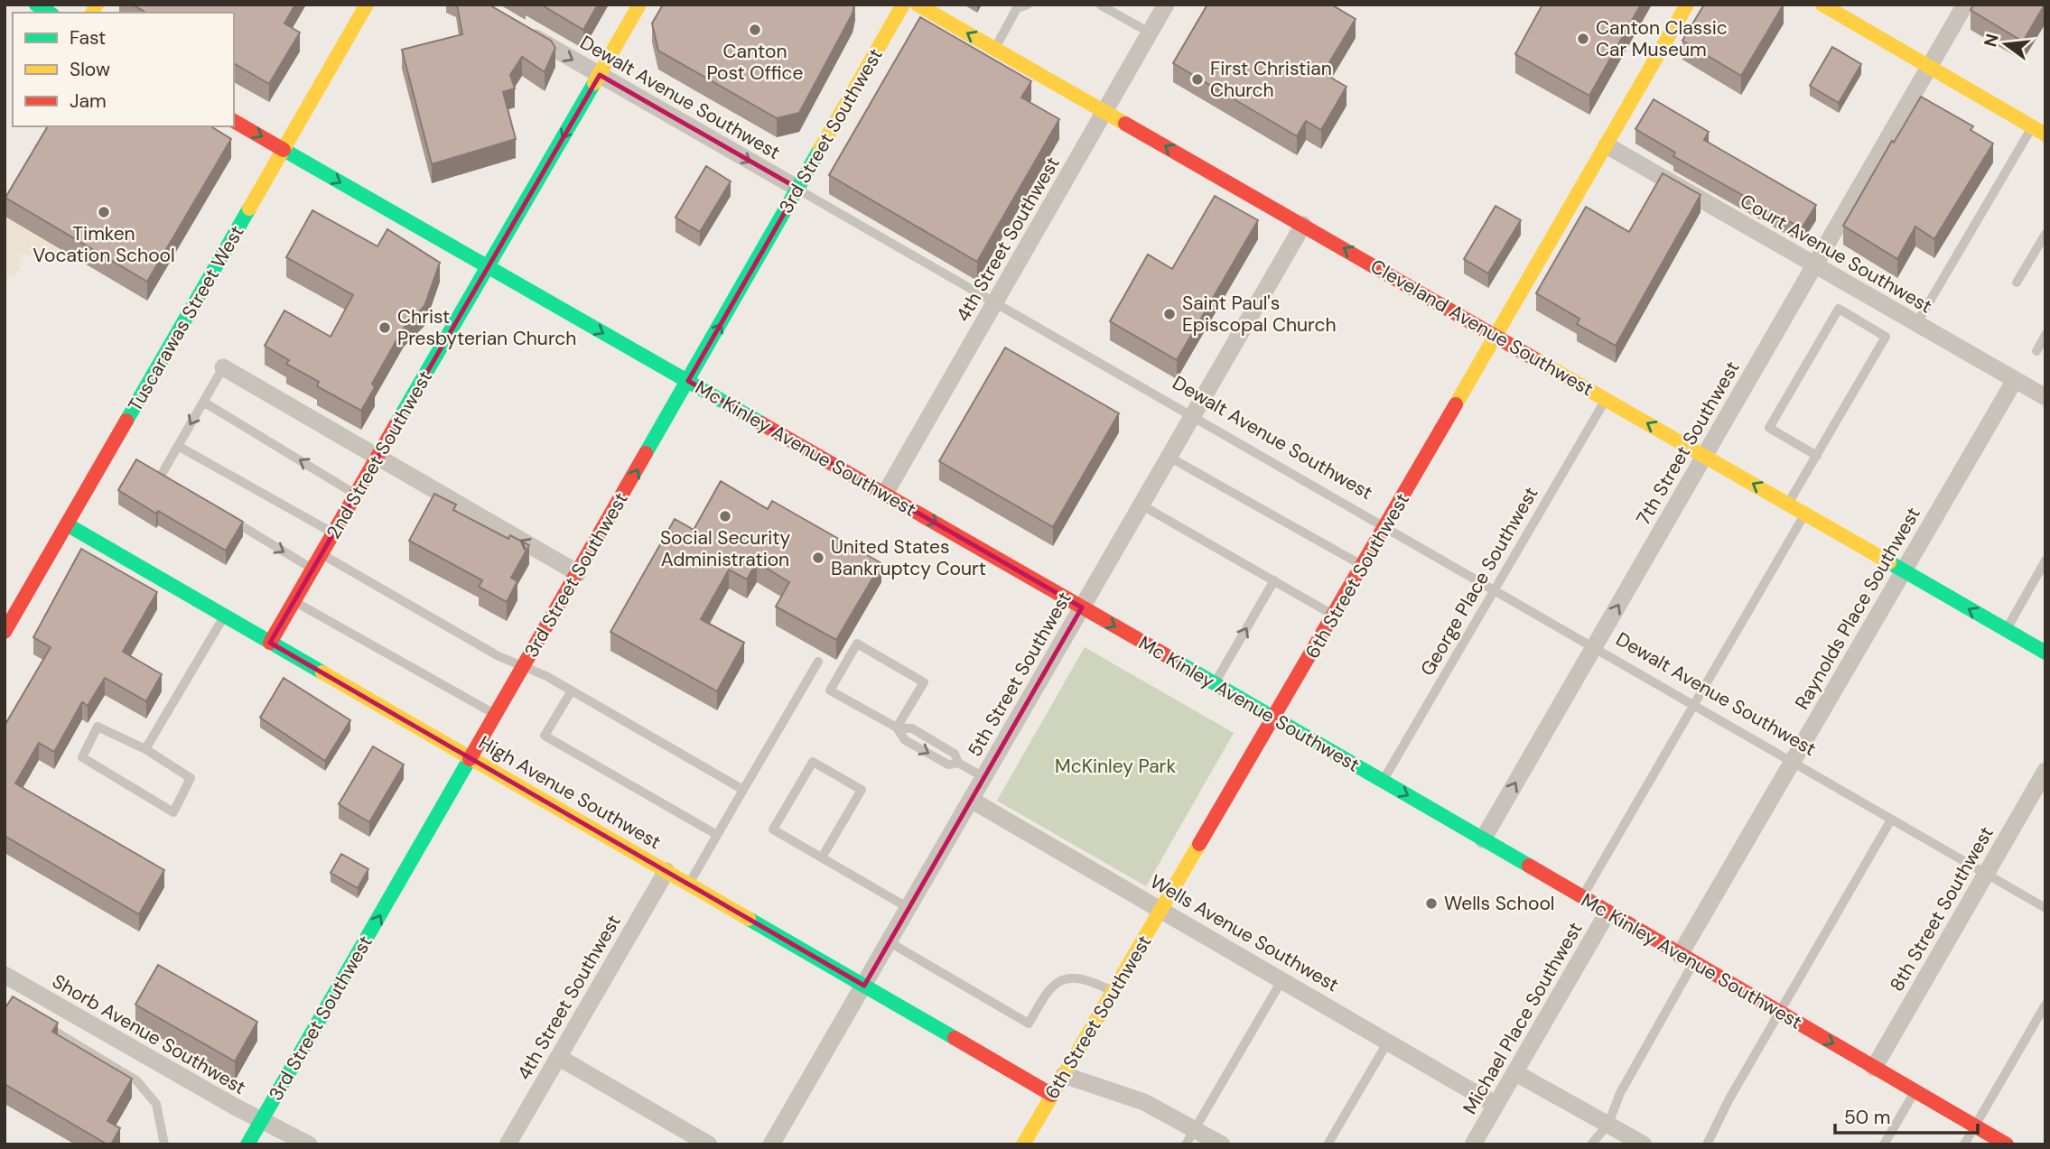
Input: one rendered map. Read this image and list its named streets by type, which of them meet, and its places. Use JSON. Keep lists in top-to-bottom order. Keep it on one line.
{"streets":{"street":["Dewalt Avenue Southwest","3rd Street Southwest","4th Street Southwest","Court Avenue Southwest","Tuscarawas Street West","Cleveland Avenue Southwest","7th Street Southwest","Mc Kinley Avenue Southwest","2nd Street Southwest","6th Street Southwest","Raynolds Place Southwest","5th Street Southwest","High Avenue Southwest","8th Street Southwest","Wells Avenue Southwest","Michael Place Southwest","Shorb Avenue Southwest"],"lane":["George Place Southwest"]},"crossings":[["Dewalt Avenue Southwest","3rd Street Southwest"],["Dewalt Avenue Southwest","4th Street Southwest"],["Dewalt Avenue Southwest","7th Street Southwest"],["Dewalt Avenue Southwest","2nd Street Southwest"],["Dewalt Avenue Southwest","6th Street Southwest"],["Dewalt Avenue Southwest","George Place Southwest"],["Dewalt Avenue Southwest","Raynolds Place Southwest"],["Dewalt Avenue Southwest","5th Street Southwest"],["Dewalt Avenue Southwest","8th Street Southwest"],["Dewalt Avenue Southwest","Michael Place Southwest"],["3rd Street Southwest","Mc Kinley Avenue Southwest"],["3rd Street Southwest","High Avenue Southwest"],["3rd Street Southwest","Shorb Avenue Southwest"],["4th Street Southwest","Cleveland Avenue Southwest"],["4th Street Southwest","Mc Kinley Avenue Southwest"],["4th Street Southwest","High Avenue Southwest"],["Court Avenue Southwest","7th Street Southwest"],["Court Avenue Southwest","6th Street Southwest"],["Court Avenue Southwest","Raynolds Place Southwest"],["Tuscarawas Street West","Mc Kinley Avenue Southwest"],["Tuscarawas Street West","High Avenue Southwest"],["Cleveland Avenue Southwest","7th Street Southwest"],["Cleveland Avenue Southwest","6th Street Southwest"],["Cleveland Avenue Southwest","George Place Southwest"],["Cleveland Avenue Southwest","Raynolds Place Southwest"],["Cleveland Avenue Southwest","5th Street Southwest"],["Cleveland Avenue Southwest","Michael Place Southwest"],["7th Street Southwest","Mc Kinley Avenue Southwest"],["Mc Kinley Avenue Southwest","2nd Street Southwest"],["Mc Kinley Avenue Southwest","6th Street Southwest"],["Mc Kinley Avenue Southwest","George Place Southwest"],["Mc Kinley Avenue Southwest","Raynolds Place Southwest"],["Mc Kinley Avenue Southwest","5th Street Southwest"],["Mc Kinley Avenue Southwest","8th Street Southwest"],["Mc Kinley Avenue Southwest","Michael Place Southwest"],["2nd Street Southwest","High Avenue Southwest"],["6th Street Southwest","High Avenue Southwest"],["6th Street Southwest","Wells Avenue Southwest"],["5th Street Southwest","High Avenue Southwest"],["5th Street Southwest","Wells Avenue Southwest"],["Wells Avenue Southwest","Michael Place Southwest"]],"one_way":["3rd Street Southwest","Cleveland Avenue Southwest","7th Street Southwest","Mc Kinley Avenue Southwest"],"parks":["McKinley Park"],"places":["Canton Post Office","Canton Classic Car Museum","First Christian Church","Timken Vocation School","Saint Paul's Episcopal Church","Christ Presbyterian Church","Social Security Administration","United States Bankruptcy Court","Wells School"],"legend":["Fast","Slow","Jam"],"scale_bar":"50 m","north":"left"}
